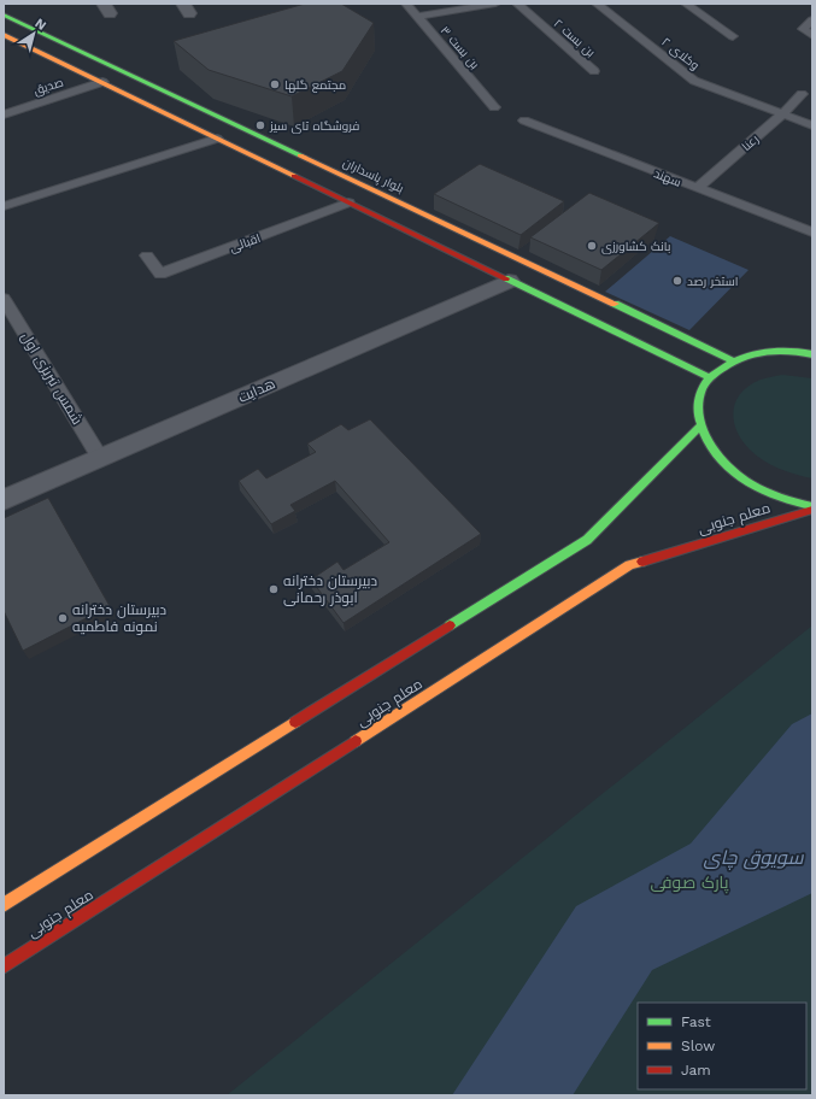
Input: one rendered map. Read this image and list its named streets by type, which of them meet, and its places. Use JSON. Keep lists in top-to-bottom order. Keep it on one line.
{"streets":{"street":["بلوار پاسداران","هدایت","معلم جنوبی"],"lane":["بن بست ۲","بن بست ۳","وکلای ۲","صدیق","رعنا","سهند","اقبالی","شمس تبریزی اول"]},"crossings":[["وکلای ۲","رعنا"],["رعنا","سهند"],["شمس تبریزی اول","هدایت"]],"water":["سویوق چای"],"parks":["پارک صوفی"],"places":["مجتمع گلها","فروشگاه تای سیز","بانک کشاورزی","استخر رصد","دبیرستان دخترانه ابوذر رحمانی","دبیرستان دخترانه نمونه فاطمیه"],"legend":["Fast","Slow","Jam"],"north":"top right"}
